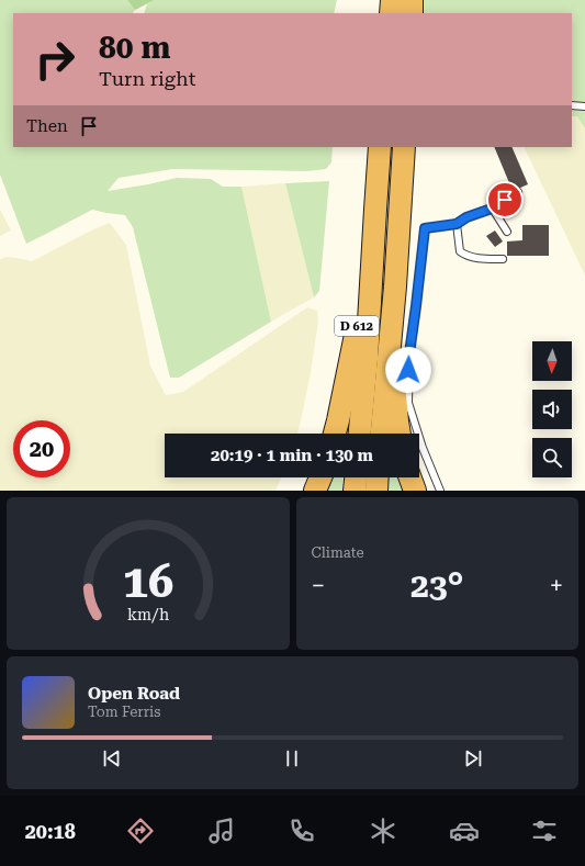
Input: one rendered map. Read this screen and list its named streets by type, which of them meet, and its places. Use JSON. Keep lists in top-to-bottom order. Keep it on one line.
{"streets":{"highway":["D 612"]},"north":"bottom","page":{"turn":["80 m","Turn right"],"then":"Then","limit":"20","trip":"20:19 · 1 min · 130 m","tile":"Climate","heat":["−","23°","+"],"song":["Open Road","Tom Ferris"],"tabs":"20:18","gauge":["16","km/h"]}}
